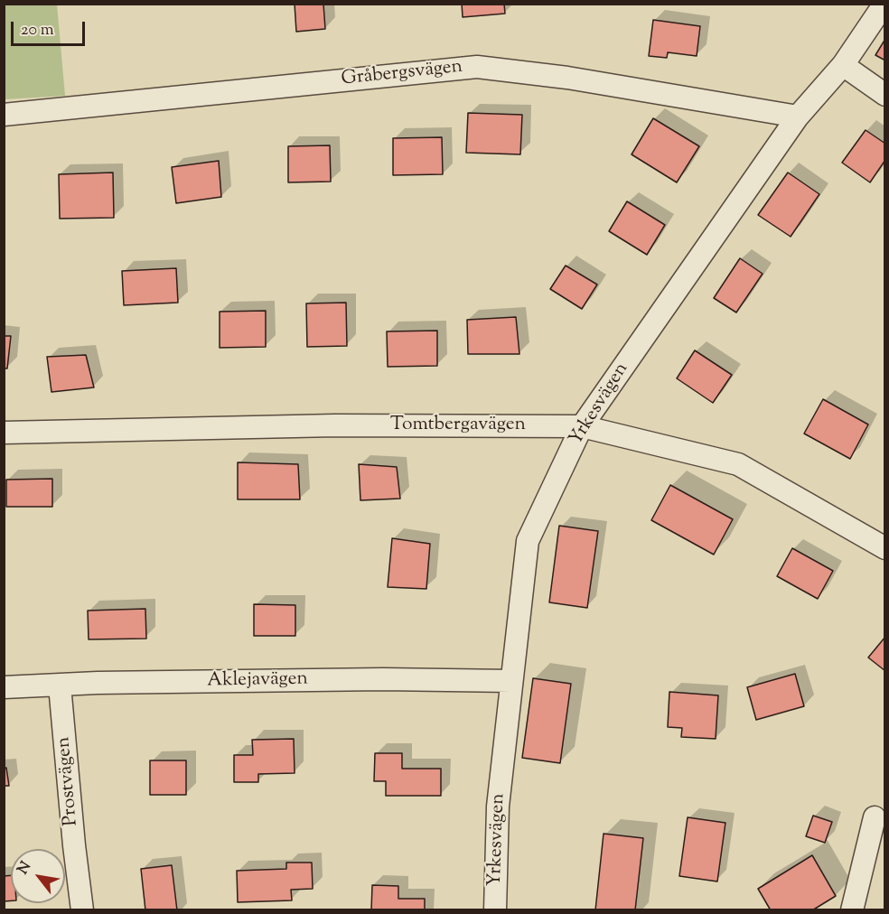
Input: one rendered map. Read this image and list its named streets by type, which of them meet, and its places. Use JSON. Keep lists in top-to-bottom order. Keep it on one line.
{"streets":{"street":["Gråbergsvägen","Yrkesvägen","Tomtbergavägen","Aklejavägen","Prostvägen"]},"crossings":[["Gråbergsvägen","Yrkesvägen"],["Yrkesvägen","Tomtbergavägen"],["Yrkesvägen","Aklejavägen"],["Aklejavägen","Prostvägen"]],"scale_bar":"20 m","north":"top left"}
